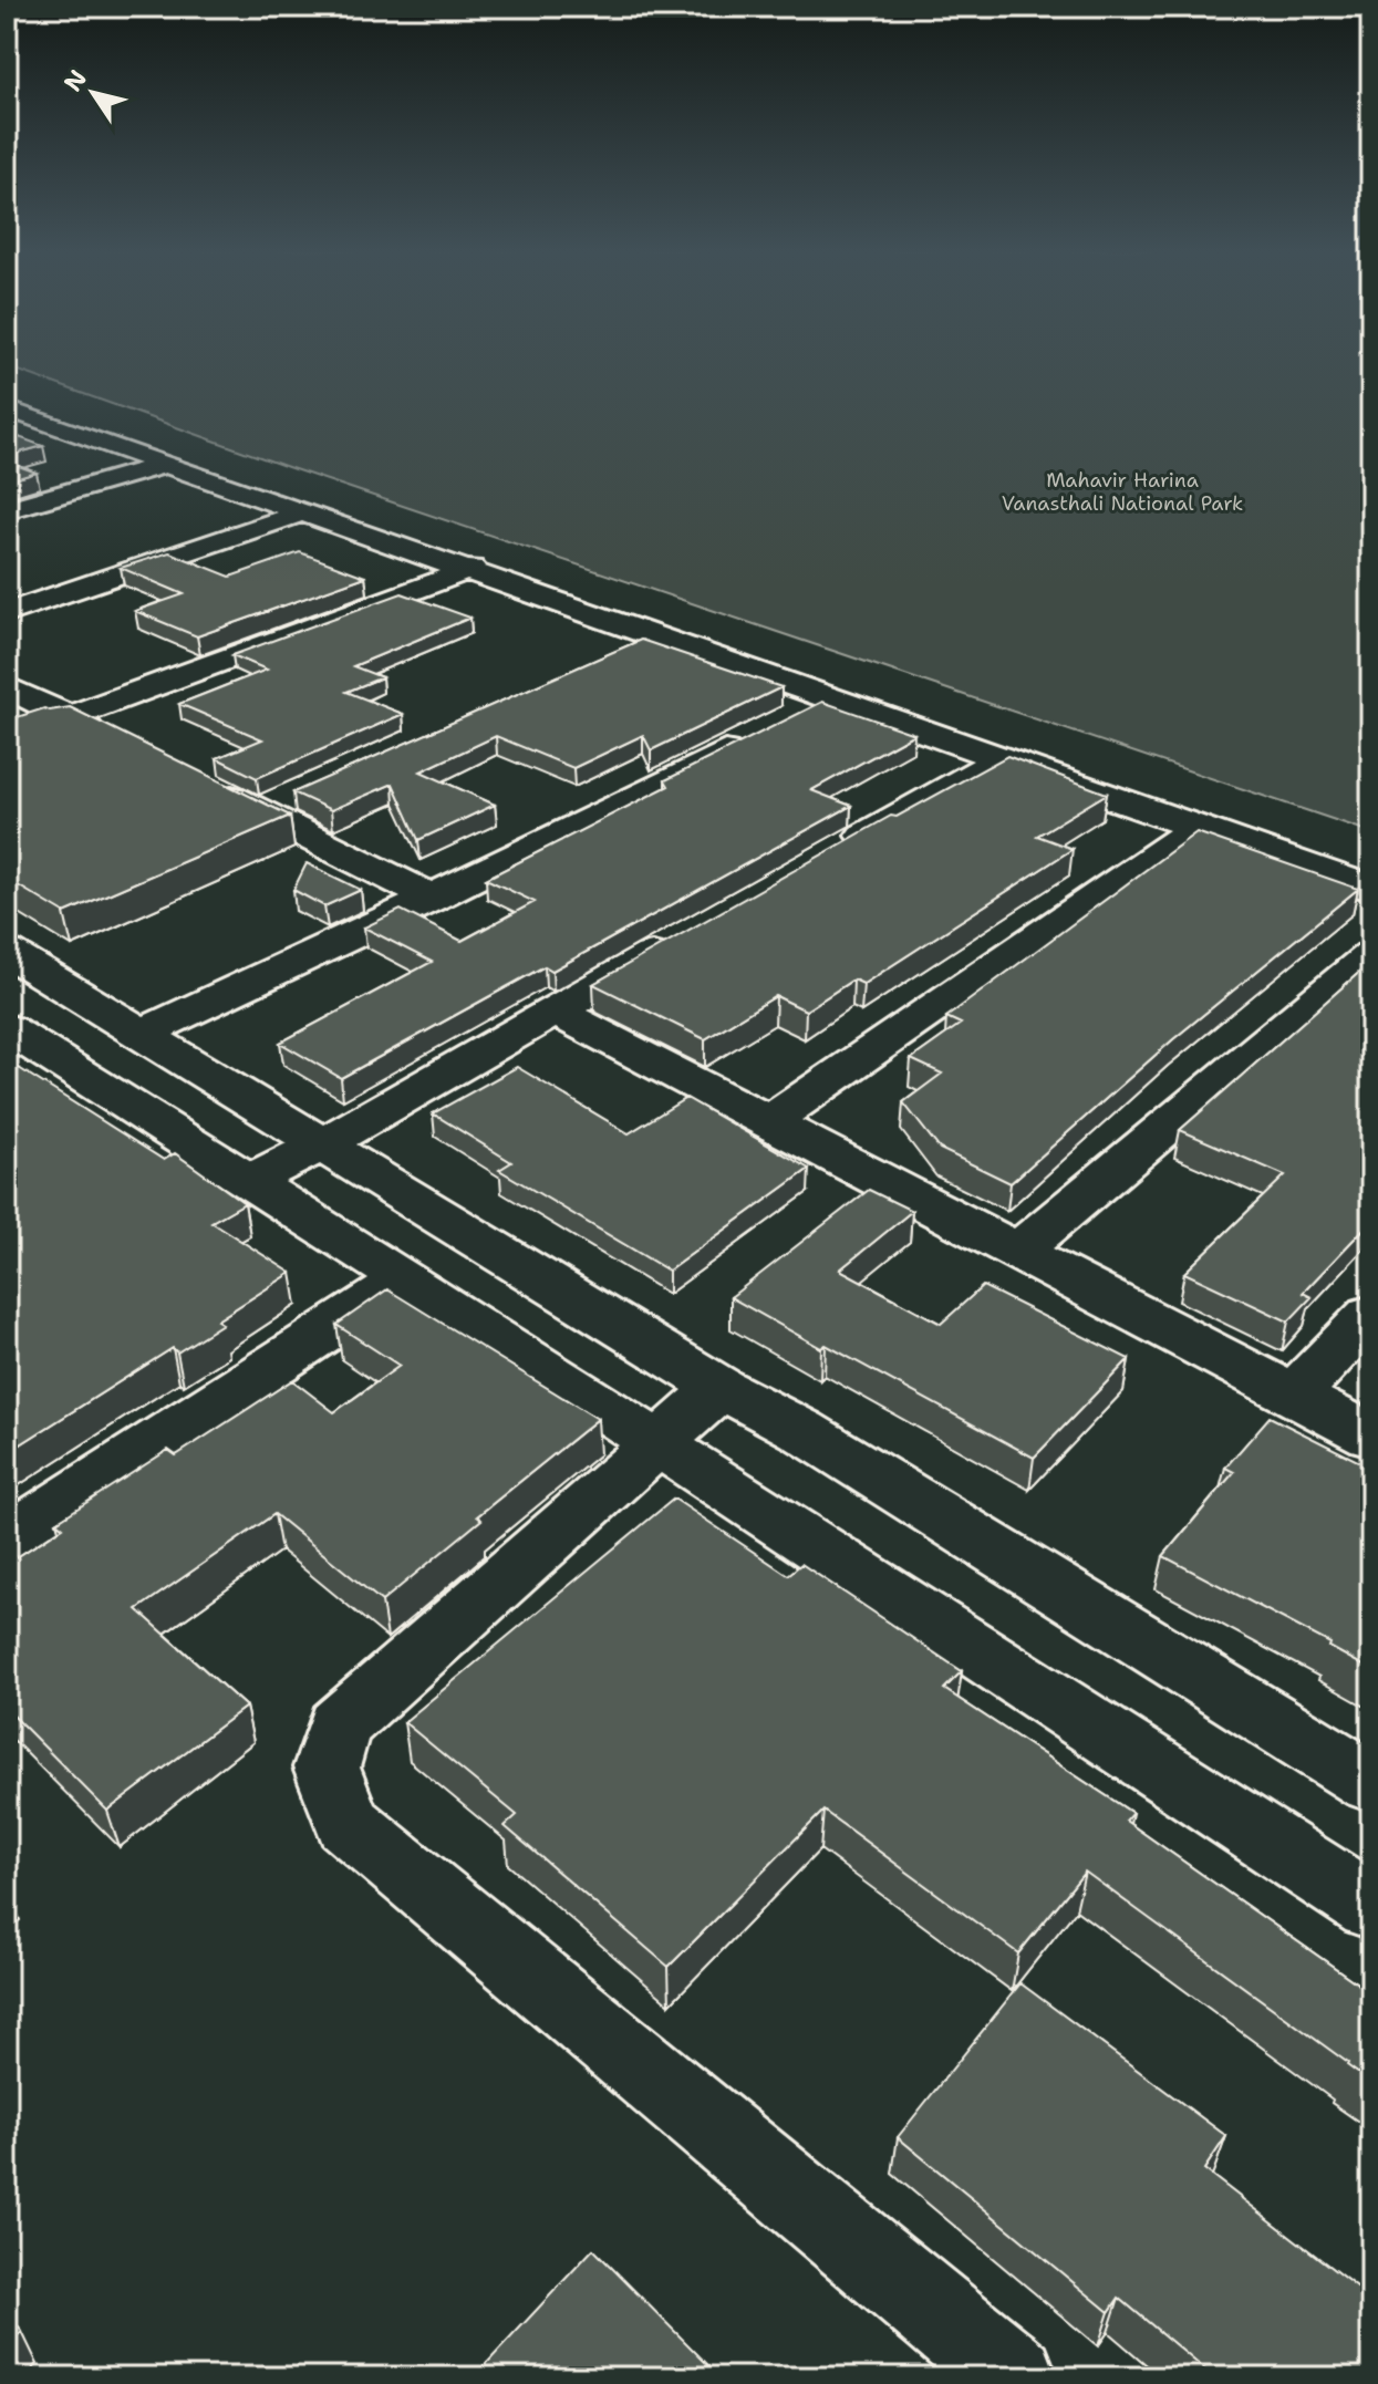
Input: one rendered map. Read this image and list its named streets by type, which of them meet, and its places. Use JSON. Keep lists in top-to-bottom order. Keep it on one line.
{"parks":["Mahavir Harina Vanasthali National Park"],"north":"top left"}
